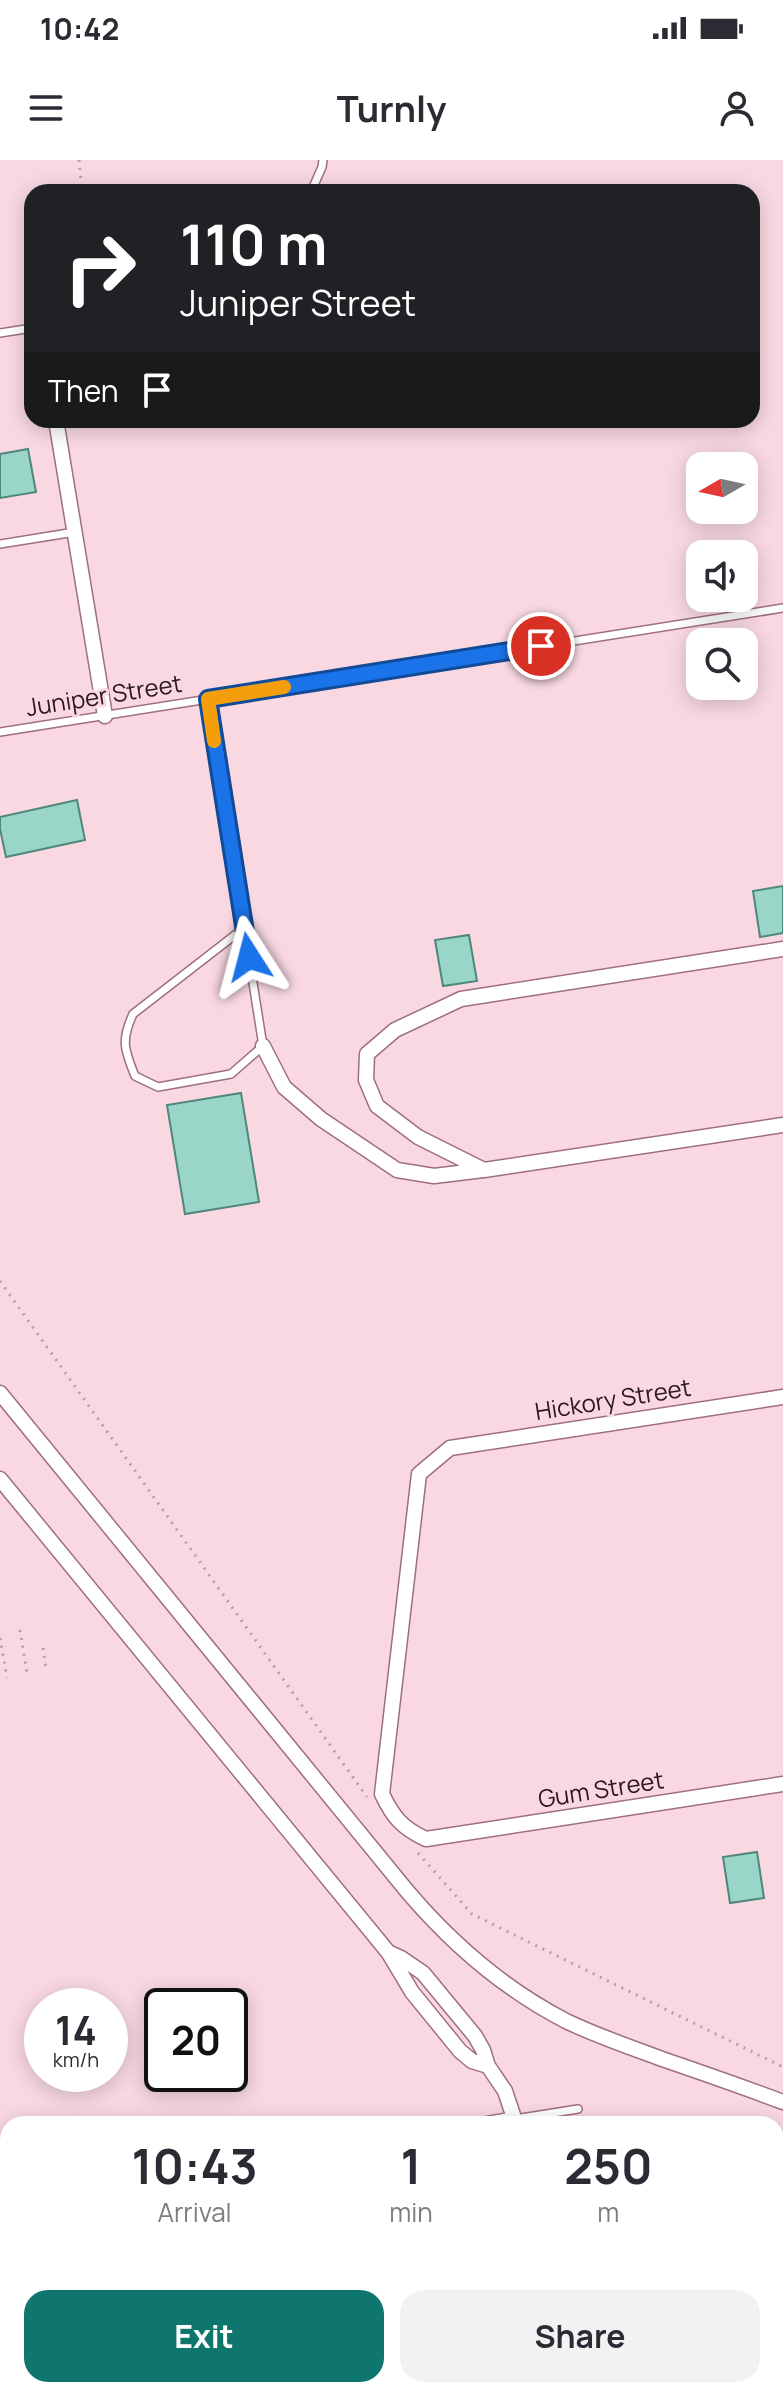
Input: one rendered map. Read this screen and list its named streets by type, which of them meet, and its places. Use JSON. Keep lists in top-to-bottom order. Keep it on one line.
{"streets":{"street":["Hickory Street","Gum Street"],"lane":["Juniper Street"]},"crossings":[["Hickory Street","Gum Street"]],"north":"left","page":{"status":"10:42","header":"Turnly","turn":["110 m","Juniper Street"],"then":"Then","speed":"14 km/h","limit":"20","eta":["10:43","Arrival","1","min","250","m"],"buttons":["Exit","Share"]}}
